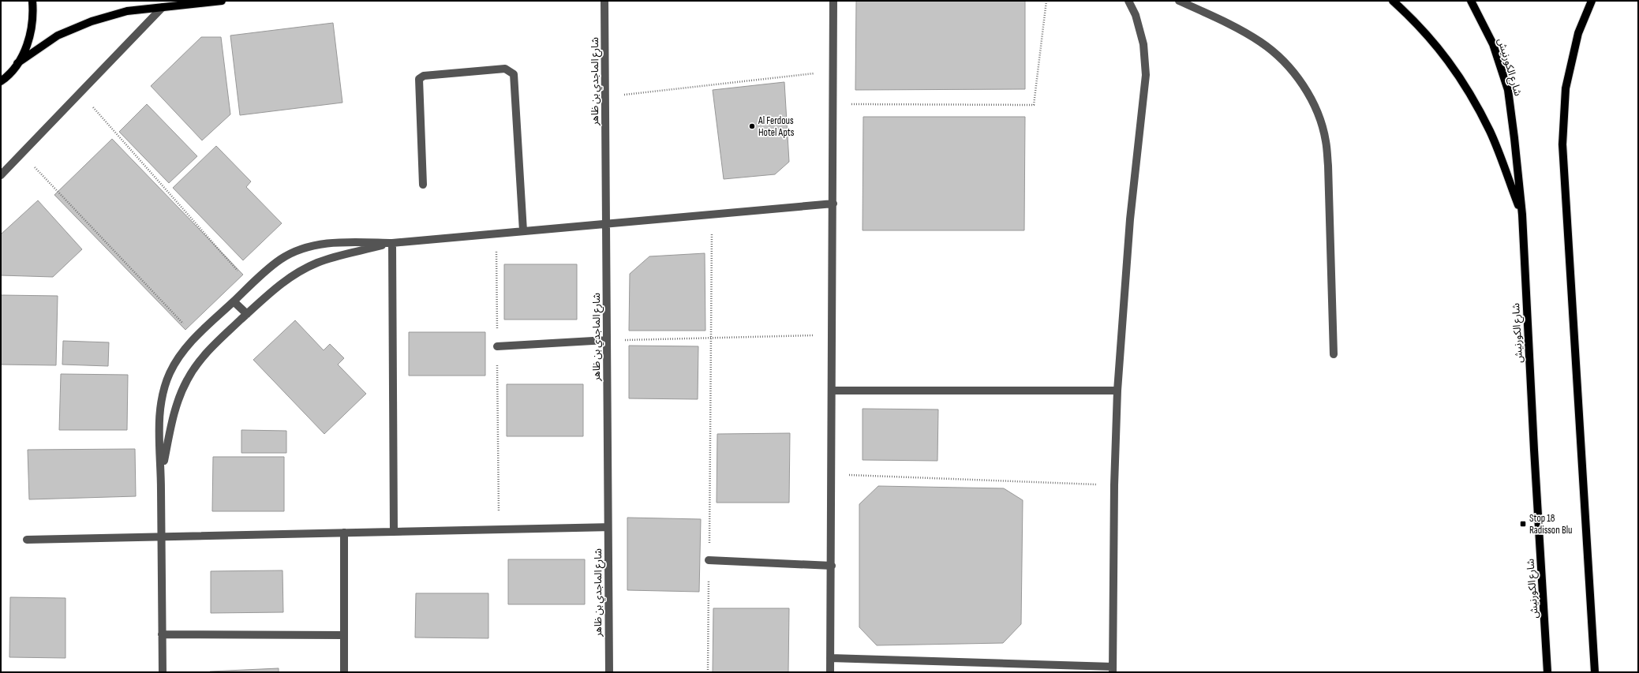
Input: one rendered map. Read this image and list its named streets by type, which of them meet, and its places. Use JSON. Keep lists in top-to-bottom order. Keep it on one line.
{"streets":{"main road":["شارع الكورنيش"],"street":["شارع الماجدي بن ظاهر"]},"places":{"other":["Al Ferdous Hotel Apts"],"transit":["Stop 18 Radisson Blu"]}}
